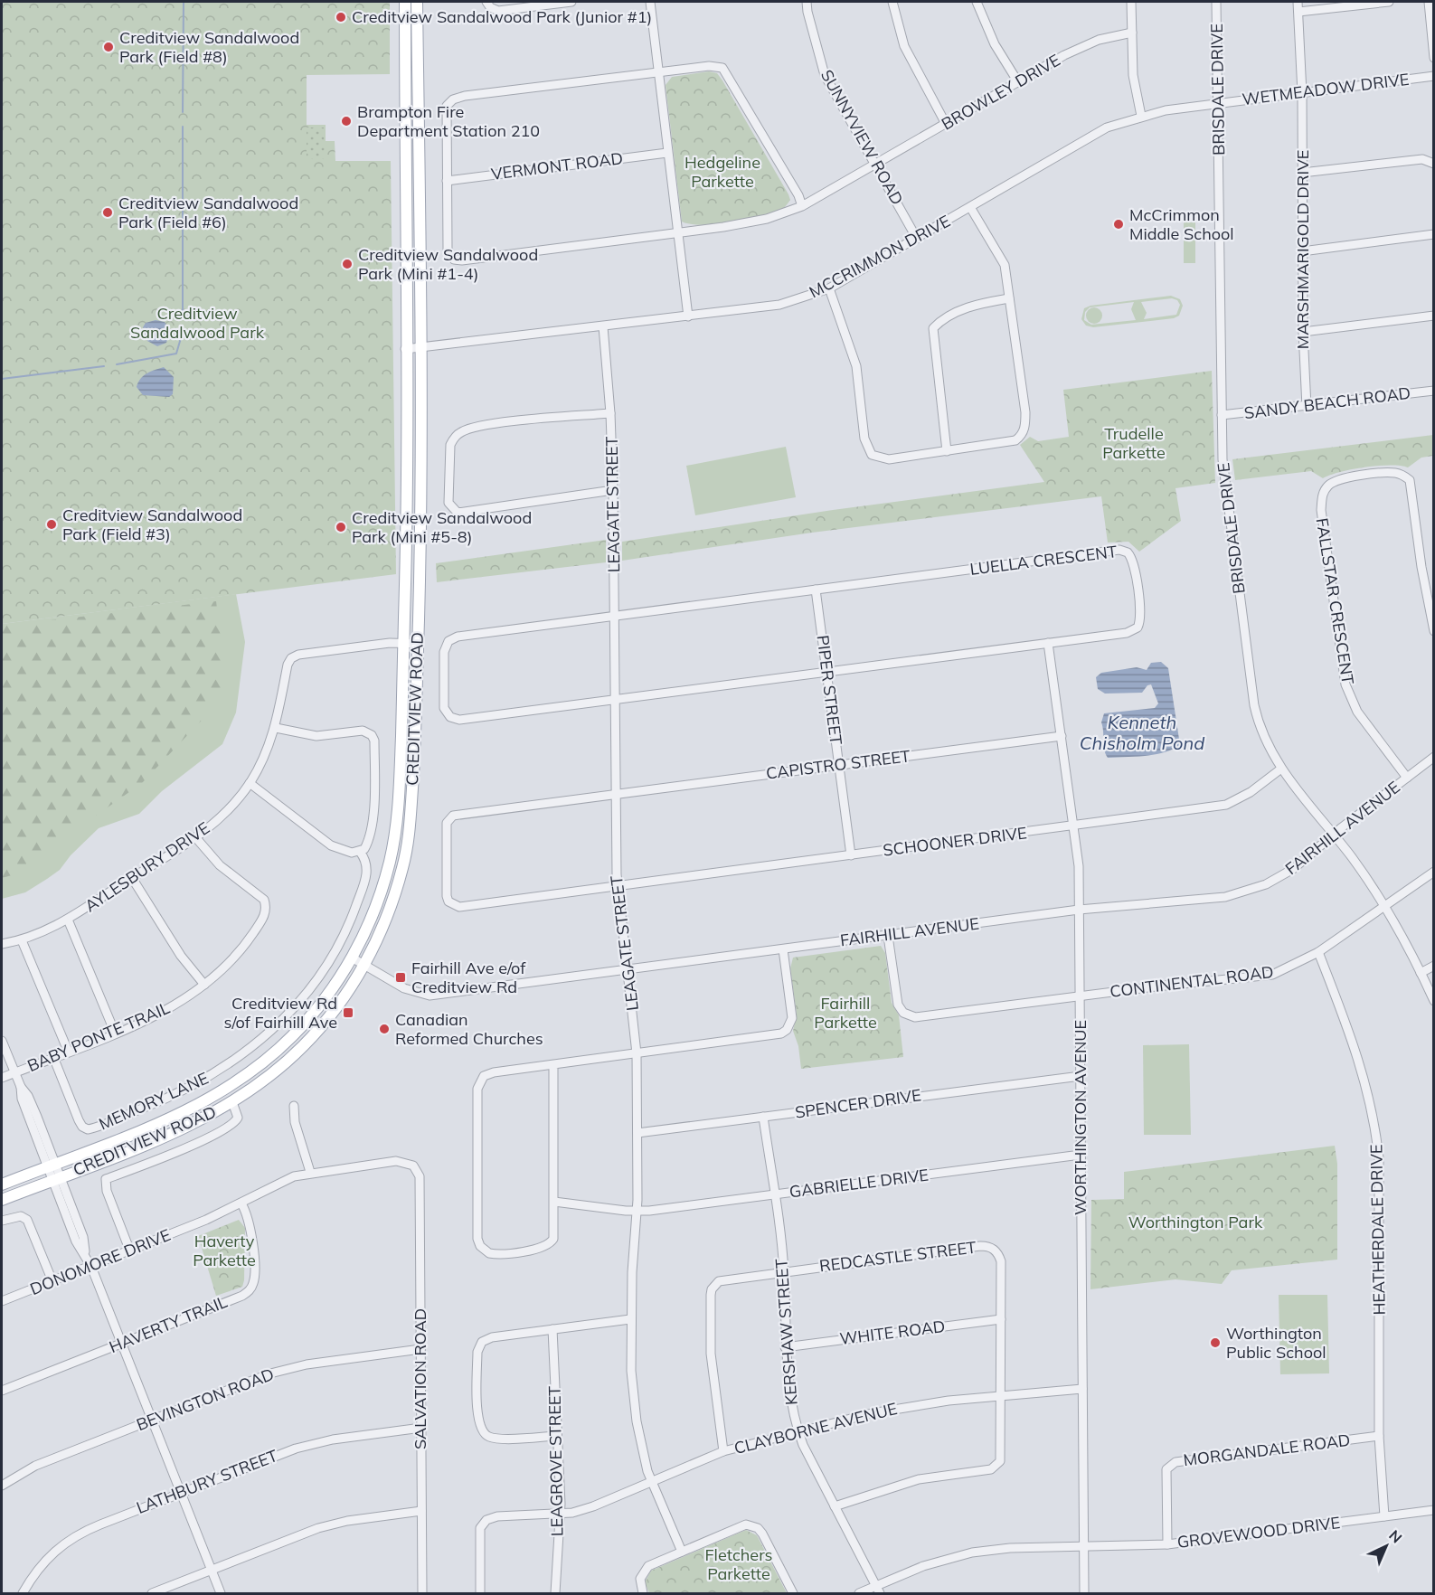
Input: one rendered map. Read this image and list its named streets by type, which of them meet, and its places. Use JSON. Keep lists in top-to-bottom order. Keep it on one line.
{"streets":{"main road":["CREDITVIEW ROAD"],"street":["BRISDALE DRIVE","WETMEADOW DRIVE","BROWLEY DRIVE","SUNNYVIEW ROAD","VERMONT ROAD","MARSHMARIGOLD DRIVE","MCCRIMMON DRIVE","SANDY BEACH ROAD","LEAGATE STREET","LUELLA CRESCENT","FALLSTAR CRESCENT","PIPER STREET","CAPISTRO STREET","FAIRHILL AVENUE","SCHOONER DRIVE","AYLESBURY DRIVE","CONTINENTAL ROAD","BABY PONTE TRAIL","MEMORY LANE","SPENCER DRIVE","WORTHINGTON AVENUE","GABRIELLE DRIVE","HEATHERDALE DRIVE","REDCASTLE STREET","DONOMORE DRIVE","HAVERTY TRAIL","KERSHAW STREET","WHITE ROAD","SALVATION ROAD","BEVINGTON ROAD","CLAYBORNE AVENUE","MORGANDALE ROAD","LEAGROVE STREET","LATHBURY STREET","GROVEWOOD DRIVE"]},"crossings":[["BRISDALE DRIVE","WETMEADOW DRIVE"],["BRISDALE DRIVE","MCCRIMMON DRIVE"],["BRISDALE DRIVE","SANDY BEACH ROAD"],["BRISDALE DRIVE","FAIRHILL AVENUE"],["BRISDALE DRIVE","SCHOONER DRIVE"],["BRISDALE DRIVE","CONTINENTAL ROAD"],["WETMEADOW DRIVE","MARSHMARIGOLD DRIVE"],["WETMEADOW DRIVE","MCCRIMMON DRIVE"],["BROWLEY DRIVE","SUNNYVIEW ROAD"],["BROWLEY DRIVE","VERMONT ROAD"],["SUNNYVIEW ROAD","MCCRIMMON DRIVE"],["MARSHMARIGOLD DRIVE","SANDY BEACH ROAD"],["MCCRIMMON DRIVE","LEAGATE STREET"],["MCCRIMMON DRIVE","CREDITVIEW ROAD"],["LEAGATE STREET","LUELLA CRESCENT"],["LEAGATE STREET","CAPISTRO STREET"],["LEAGATE STREET","FAIRHILL AVENUE"],["LEAGATE STREET","SCHOONER DRIVE"],["LEAGATE STREET","SPENCER DRIVE"],["LEAGATE STREET","GABRIELLE DRIVE"],["LEAGATE STREET","CLAYBORNE AVENUE"],["LUELLA CRESCENT","PIPER STREET"],["LUELLA CRESCENT","WORTHINGTON AVENUE"],["FALLSTAR CRESCENT","FAIRHILL AVENUE"],["PIPER STREET","CAPISTRO STREET"],["PIPER STREET","SCHOONER DRIVE"],["CREDITVIEW ROAD","FAIRHILL AVENUE"],["CREDITVIEW ROAD","AYLESBURY DRIVE"],["CAPISTRO STREET","SCHOONER DRIVE"],["CAPISTRO STREET","WORTHINGTON AVENUE"],["FAIRHILL AVENUE","CONTINENTAL ROAD"],["FAIRHILL AVENUE","WORTHINGTON AVENUE"],["SCHOONER DRIVE","WORTHINGTON AVENUE"],["AYLESBURY DRIVE","BABY PONTE TRAIL"],["CONTINENTAL ROAD","WORTHINGTON AVENUE"],["CONTINENTAL ROAD","HEATHERDALE DRIVE"],["BABY PONTE TRAIL","MEMORY LANE"],["SPENCER DRIVE","WORTHINGTON AVENUE"],["SPENCER DRIVE","KERSHAW STREET"],["WORTHINGTON AVENUE","GABRIELLE DRIVE"],["WORTHINGTON AVENUE","CLAYBORNE AVENUE"],["WORTHINGTON AVENUE","GROVEWOOD DRIVE"],["GABRIELLE DRIVE","KERSHAW STREET"],["HEATHERDALE DRIVE","MORGANDALE ROAD"],["HEATHERDALE DRIVE","GROVEWOOD DRIVE"],["REDCASTLE STREET","KERSHAW STREET"],["REDCASTLE STREET","WHITE ROAD"],["REDCASTLE STREET","CLAYBORNE AVENUE"],["DONOMORE DRIVE","HAVERTY TRAIL"],["DONOMORE DRIVE","SALVATION ROAD"],["KERSHAW STREET","WHITE ROAD"],["KERSHAW STREET","CLAYBORNE AVENUE"],["KERSHAW STREET","GROVEWOOD DRIVE"],["SALVATION ROAD","BEVINGTON ROAD"],["SALVATION ROAD","LATHBURY STREET"],["CLAYBORNE AVENUE","LEAGROVE STREET"],["MORGANDALE ROAD","GROVEWOOD DRIVE"]],"water":["Kenneth Chisholm Pond"],"parks":["Hedgeline Parkette","Creditview Sandalwood Park","Trudelle Parkette","Fairhill Parkette","Worthington Park","Haverty Parkette","Fletchers Parkette"],"places":{"other":["Creditview Sandalwood Park (Junior #1)","Creditview Sandalwood Park (Field #8)","Brampton Fire Department Station 210","Creditview Sandalwood Park (Field #6)","McCrimmon Middle School","Creditview Sandalwood Park (Mini #1-4)","Creditview Sandalwood Park (Field #3)","Creditview Sandalwood Park (Mini #5-8)","Canadian Reformed Churches","Worthington Public School"],"transit":["Fairhill Ave e/of Creditview Rd","Creditview Rd s/of Fairhill Ave"]},"north":"top right"}
